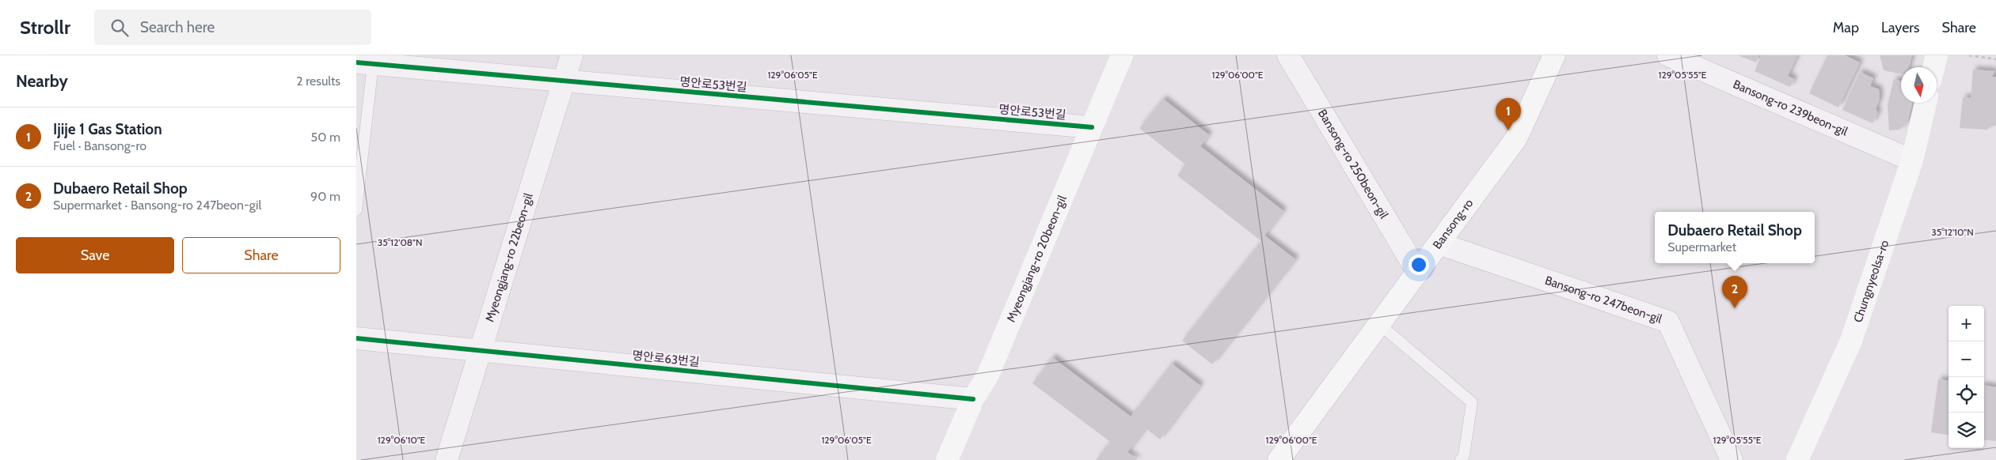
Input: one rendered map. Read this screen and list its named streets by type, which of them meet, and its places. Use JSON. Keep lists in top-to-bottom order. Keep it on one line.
{"streets":{"street":["명안로53번길","Bansong-ro 239beon-gil","Bansong-ro 250beon-gil","Bansong-ro","Myeongjang-ro 22beon-gil","Myeongjang-ro 20beon-gil","Chungnyeolsa-ro","Bansong-ro 247beon-gil","명안로63번길"]},"crossings":[["명안로53번길","Myeongjang-ro 22beon-gil"],["명안로53번길","Myeongjang-ro 20beon-gil"],["Bansong-ro 239beon-gil","Chungnyeolsa-ro"],["Bansong-ro 250beon-gil","Bansong-ro"],["Bansong-ro","Bansong-ro 247beon-gil"],["Myeongjang-ro 22beon-gil","명안로63번길"],["Myeongjang-ro 20beon-gil","명안로63번길"]],"north":"bottom","page":{"header":"Strollr","search":"Search here","nav":["Map","Layers","Share"],"heading":["Nearby","2 results"],"pins":["1","2"],"list":[{"mark":"1","name":"Ijije 1 Gas Station","note":"Fuel · Bansong-ro","value":"50 m"},{"mark":"2","name":"Dubaero Retail Shop","note":"Supermarket · Bansong-ro 247beon-gil","value":"90 m"}],"popup":["Dubaero Retail Shop","Supermarket"],"buttons":["Save","Share"],"map_buttons":["+","−"]},"coordinates":["129°06'05\"E","129°06'00\"E","129°05'55\"E","35°12'10\"N","35°12'08\"N","129°06'10\"E"]}
